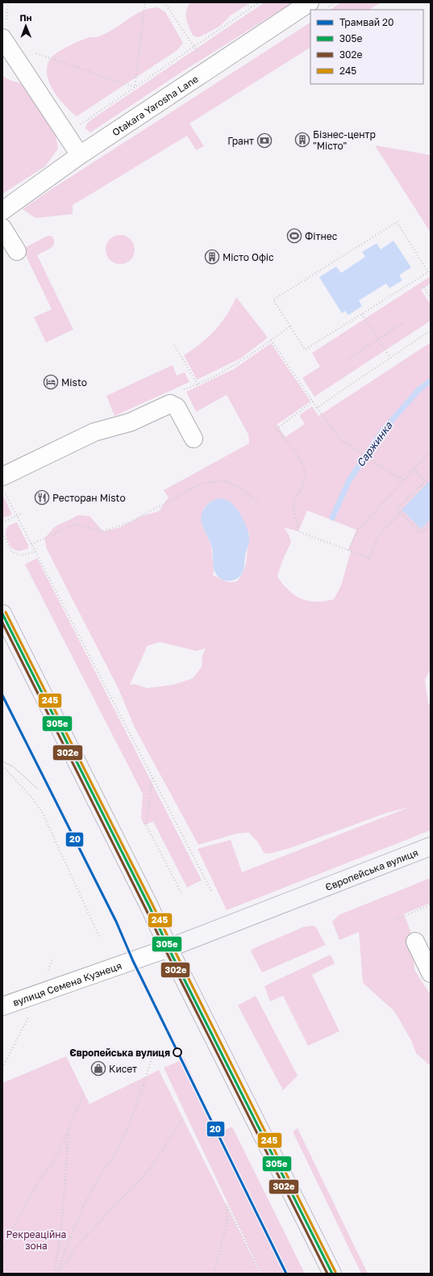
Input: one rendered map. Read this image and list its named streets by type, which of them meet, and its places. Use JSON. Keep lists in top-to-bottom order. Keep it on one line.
{"streets":{"main road":["Європейська вулиця"],"street":["Otakara Yarosha Lane","вулиця Семена Кузнеця"]},"crossings":[["Європейська вулиця","вулиця Семена Кузнеця"]],"water":["Саржинка"],"parks":["Рекреаційна зона"],"places":{"building":["Бізнес-центр \"Місто\"","Місто Офіс"],"bank":["Грант"],"sports":["Фітнес"],"hotel":["Misto"],"restaurant":["Ресторан Misto"],"other":["Європейська вулиця"],"shop":["Кисет"]},"lines":["transit line 245","transit line 305e","transit line 302е","tram line 20"],"legend":["Трамвай 20","305e","302е","245"],"north":"top"}
